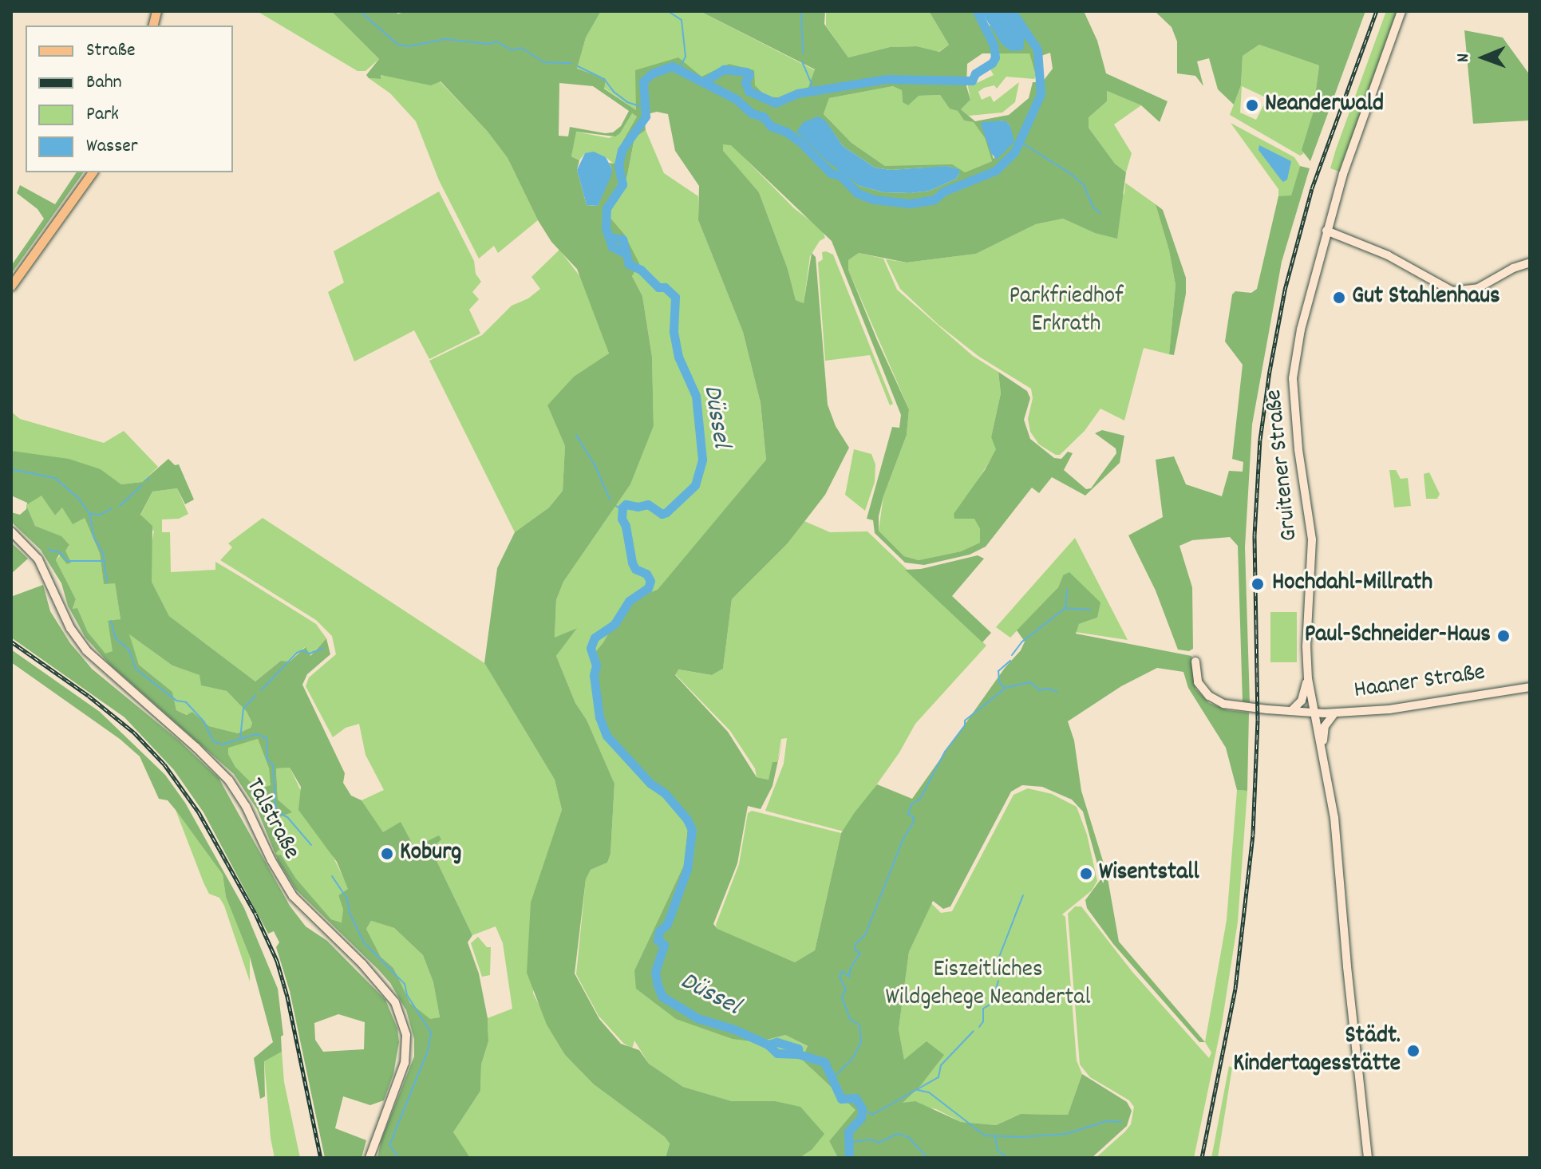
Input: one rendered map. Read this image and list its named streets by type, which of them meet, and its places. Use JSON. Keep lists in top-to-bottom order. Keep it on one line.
{"streets":{"main road":["Gruitener Straße","Haaner Straße","Talstraße"]},"crossings":[["Gruitener Straße","Haaner Straße"]],"water":["Düssel"],"parks":["Parkfriedhof Erkrath","Eiszeitliches Wildgehege Neandertal"],"places":["Neanderwald","Gut Stahlenhaus","Hochdahl-Millrath","Paul-Schneider-Haus","Koburg","Wisentstall","Städt. Kindertagesstätte"],"legend":["Straße","Bahn","Park","Wasser"],"north":"left"}
